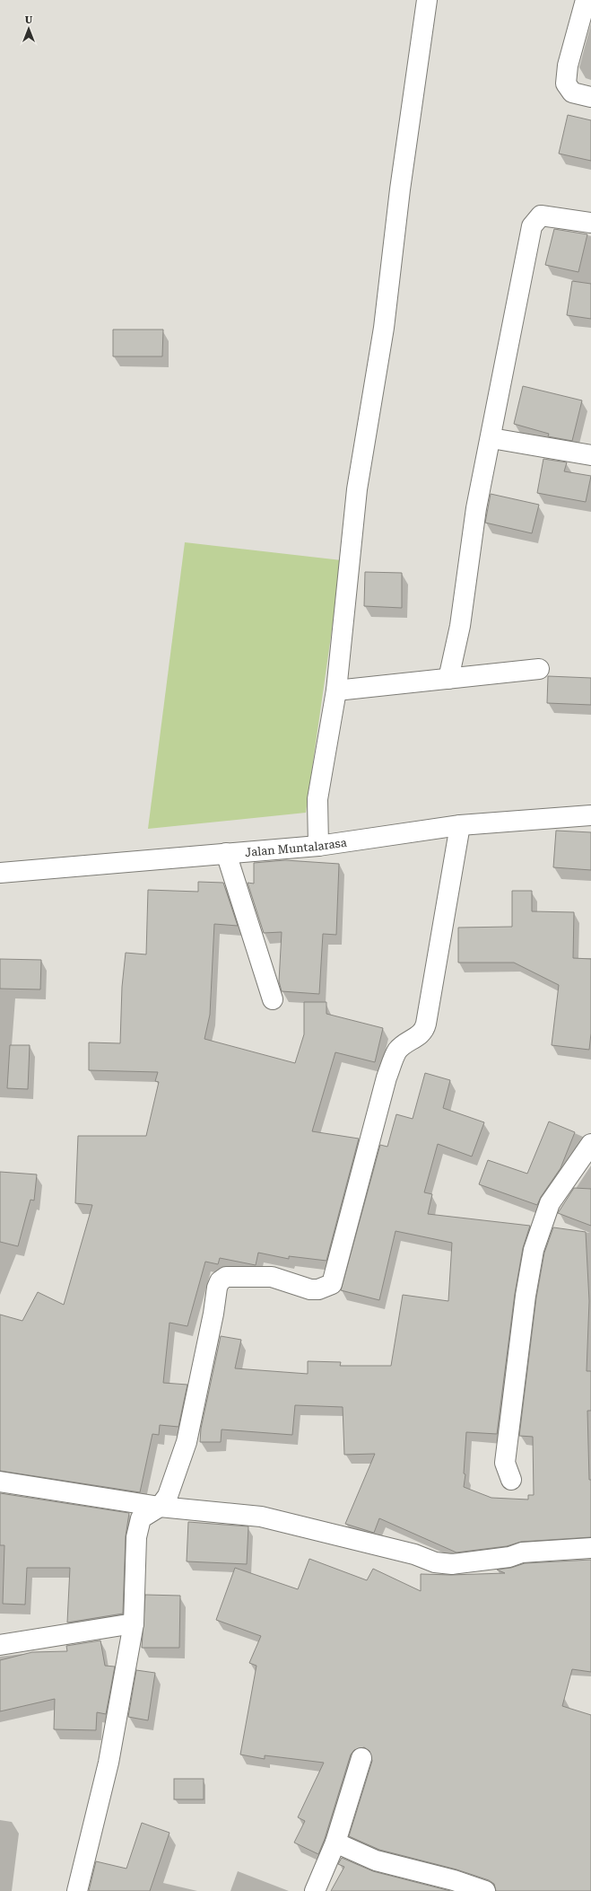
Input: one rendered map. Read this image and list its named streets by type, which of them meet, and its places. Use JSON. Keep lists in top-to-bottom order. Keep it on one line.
{"streets":{"street":["Jalan Muntalarasa"]},"north":"top"}
